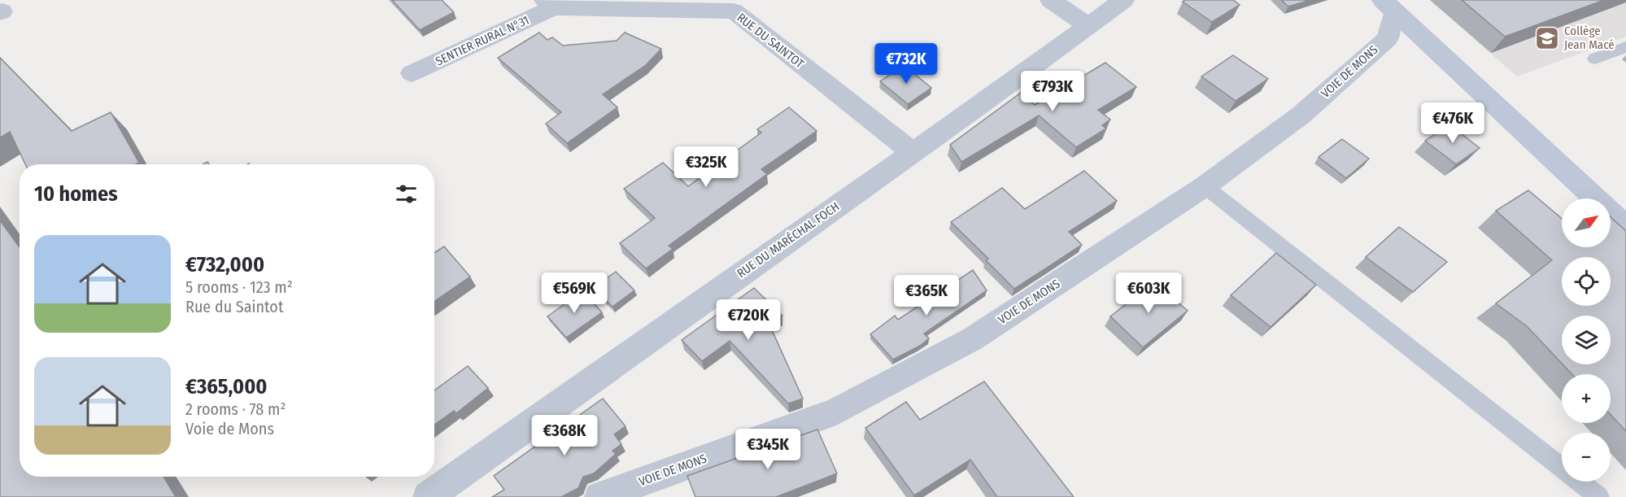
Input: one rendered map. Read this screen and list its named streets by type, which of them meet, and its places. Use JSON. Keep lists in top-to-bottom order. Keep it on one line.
{"streets":{"street":["SENTIER RURAL N°31","RUE DU SAINTOT","VOIE DE MONS","RUE DU MARÉCHAL FOCH"]},"crossings":[["SENTIER RURAL N°31","RUE DU SAINTOT"],["RUE DU SAINTOT","RUE DU MARÉCHAL FOCH"]],"places":{"school or university":["Collège Jean Macé"]},"north":"top right","page":{"price":["€732K","€793K","€476K","€325K","€569K","€603K","€365K","€720K","€368K","€345K"],"heading":"10 homes","map_buttons":["+","−"],"list":[{"name":"€732,000","note":"5 rooms · 123 m² · Rue du Saintot"},{"name":"€365,000","note":"2 rooms · 78 m² · Voie de Mons"}]}}
